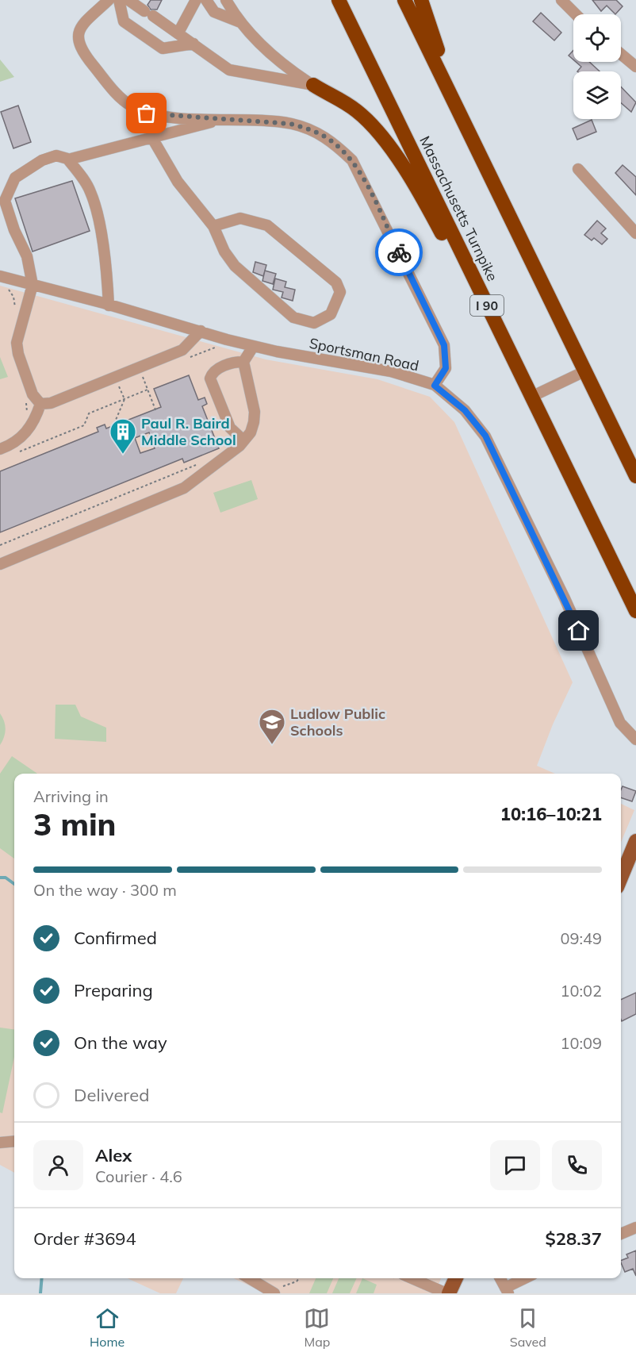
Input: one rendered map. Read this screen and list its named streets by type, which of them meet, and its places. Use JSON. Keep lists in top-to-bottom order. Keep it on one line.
{"streets":{"highway":["Massachusetts Turnpike","I 90"],"street":["Sportsman Road"]},"places":{"building":["Paul R. Baird Middle School"],"school or university":["Ludlow Public Schools"]},"page":{"heading":["3 min","Arriving in","10:16–10:21"],"panel":["Alex","Courier · 4.6","Order #3694","$28.37"],"bar":"On the way · 300 m","list":[["Confirmed","09:49"],["Preparing","10:02"],["On the way","10:09"],"Delivered"],"tabs":["Home","Map","Saved"]}}
